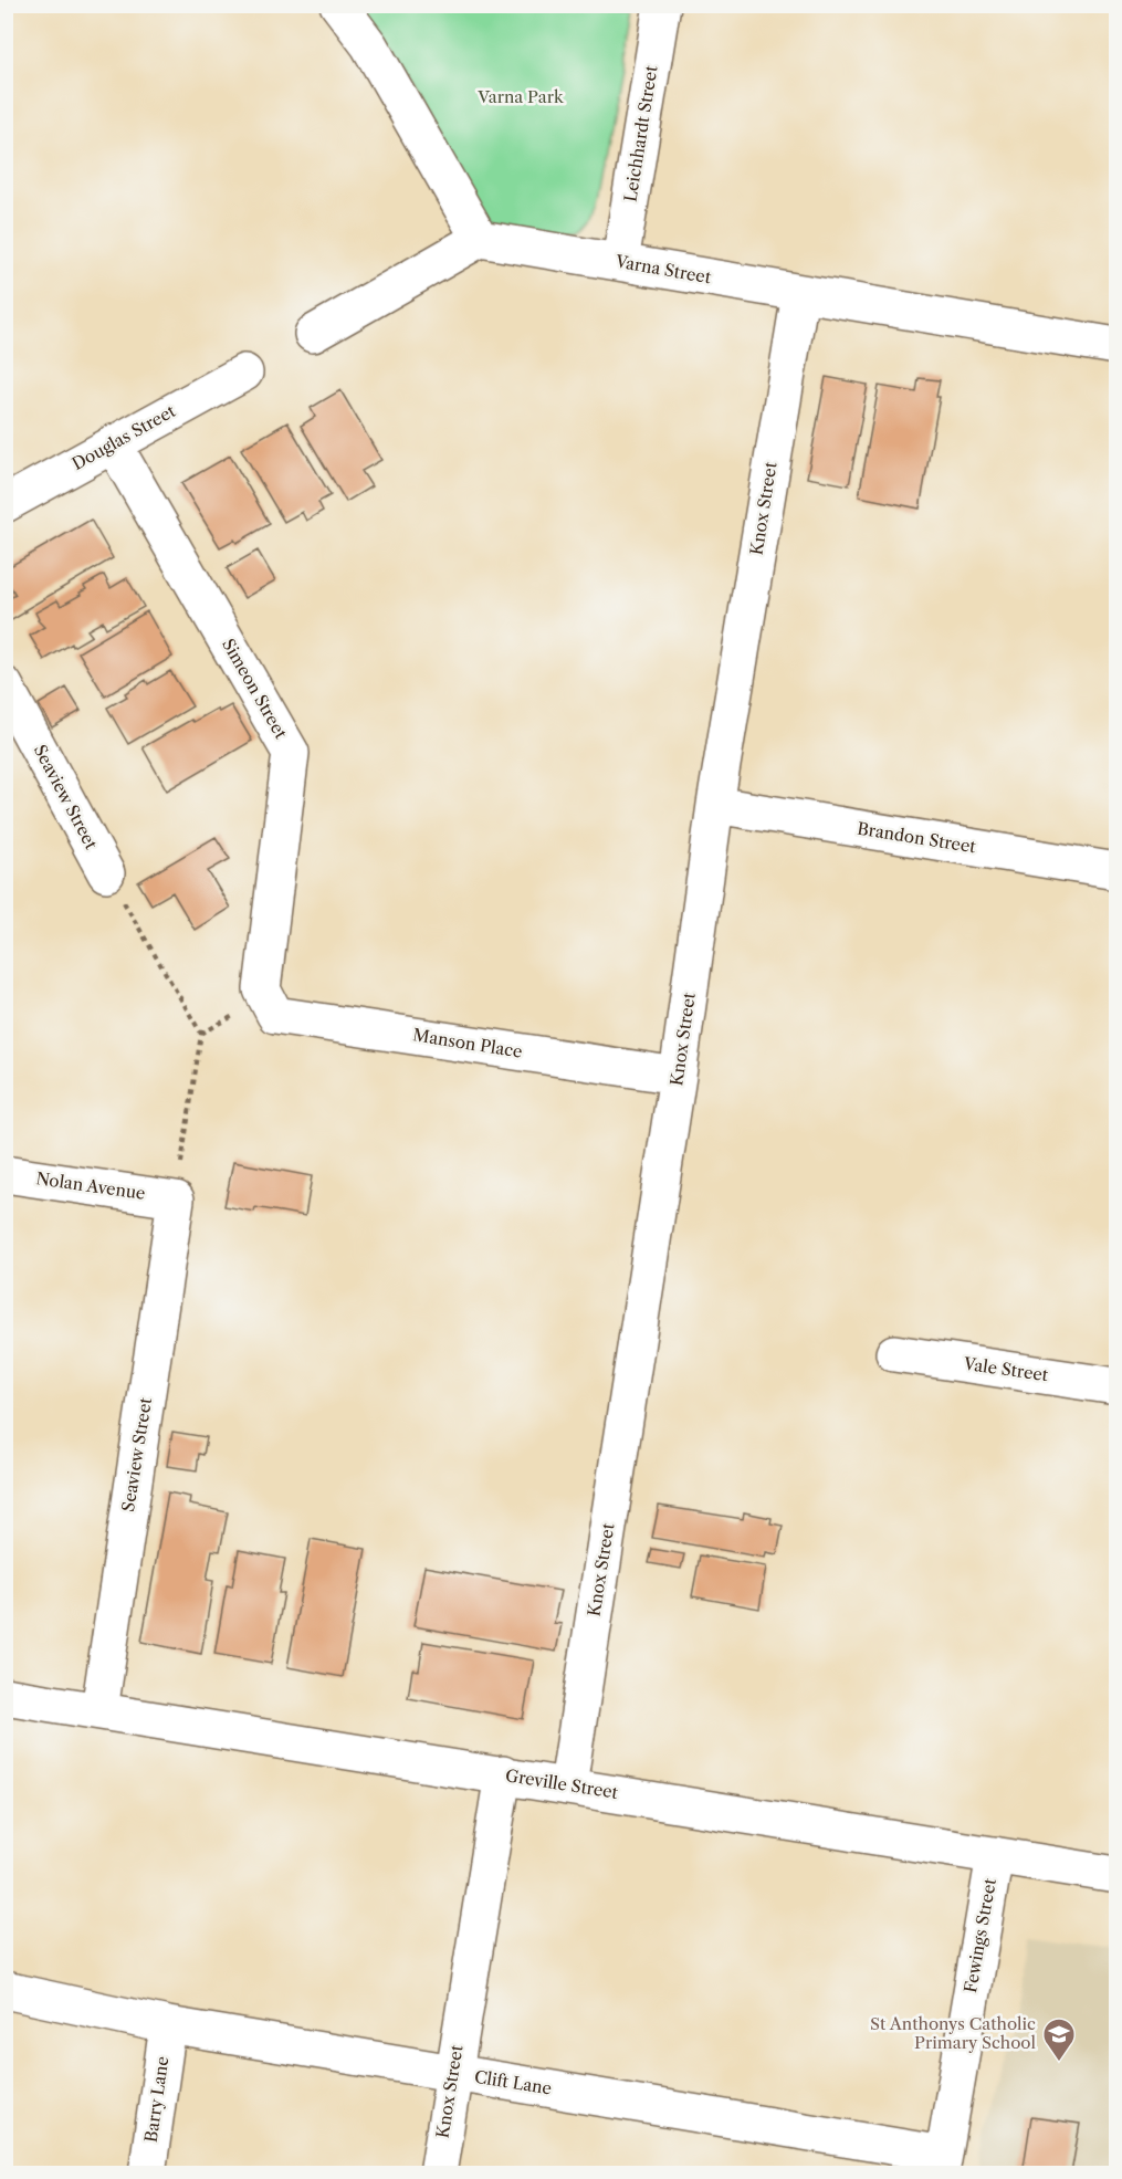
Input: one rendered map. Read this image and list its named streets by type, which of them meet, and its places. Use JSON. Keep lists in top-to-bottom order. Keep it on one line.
{"streets":{"street":["Leichhardt Street","Varna Street","Douglas Street","Knox Street","Simeon Street","Seaview Street","Brandon Street","Manson Place","Nolan Avenue","Vale Street","Greville Street","Fewings Street","Clift Lane","Barry Lane"]},"crossings":[["Leichhardt Street","Varna Street"],["Varna Street","Knox Street"],["Douglas Street","Simeon Street"],["Knox Street","Brandon Street"],["Knox Street","Manson Place"],["Knox Street","Greville Street"],["Knox Street","Clift Lane"],["Simeon Street","Manson Place"],["Seaview Street","Nolan Avenue"],["Seaview Street","Greville Street"],["Greville Street","Fewings Street"],["Fewings Street","Clift Lane"],["Clift Lane","Barry Lane"]],"parks":["Varna Park"],"places":{"school or university":["St Anthonys Catholic Primary School"]}}
